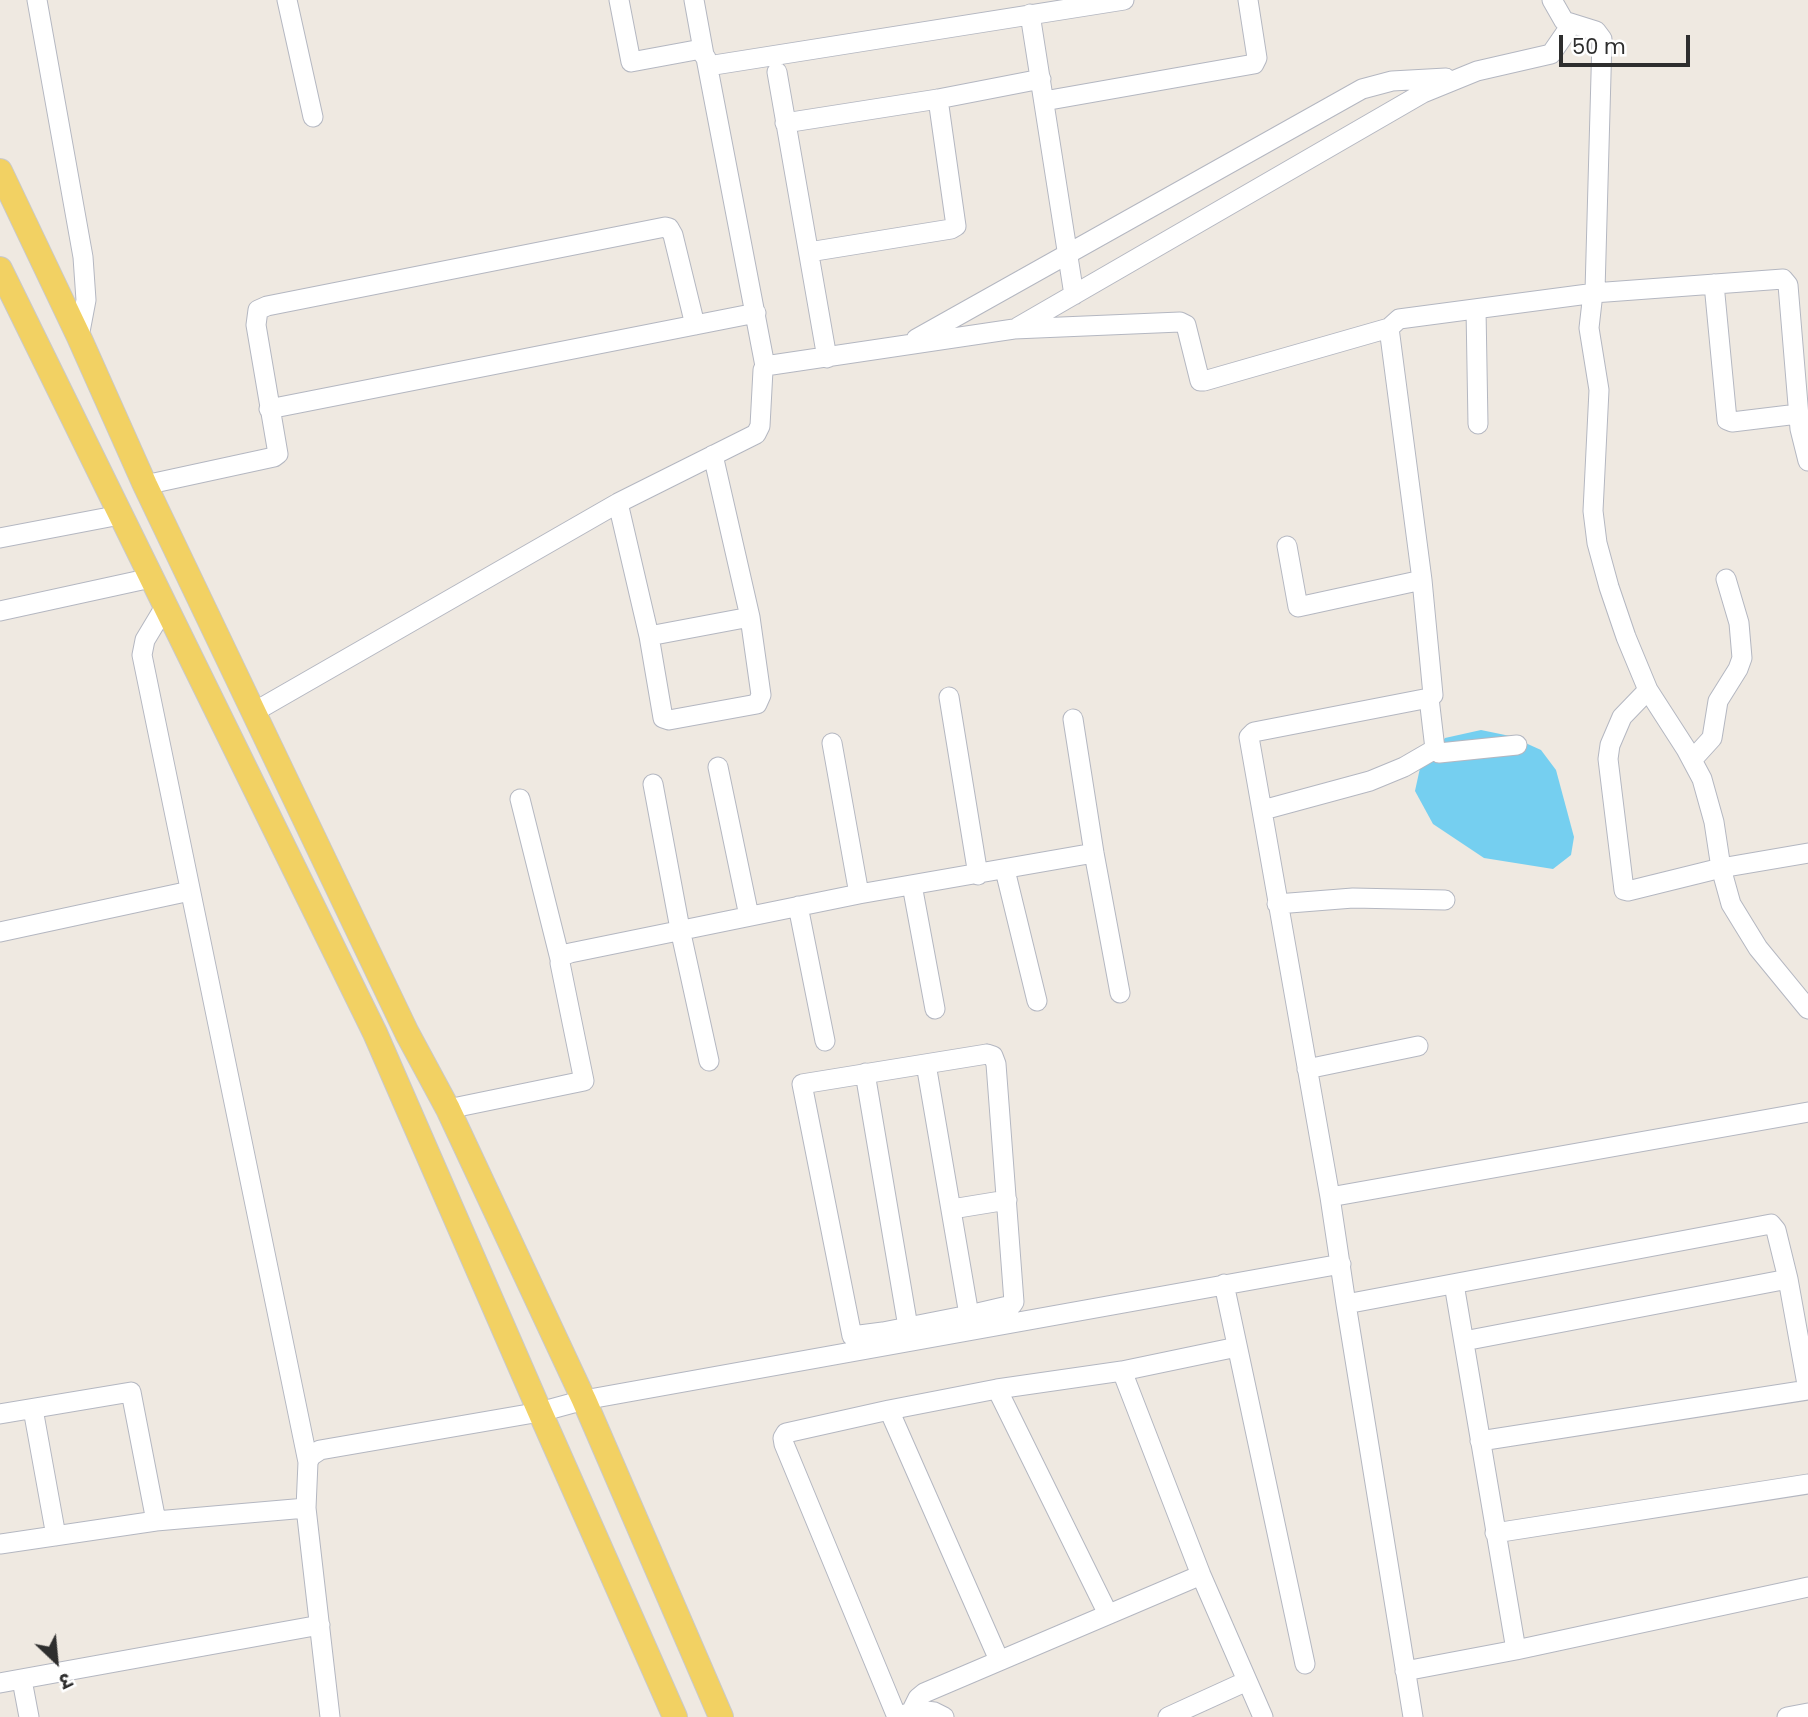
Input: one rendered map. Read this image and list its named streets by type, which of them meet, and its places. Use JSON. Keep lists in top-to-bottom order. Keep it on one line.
{"scale_bar":"50 m","north":"bottom right"}
